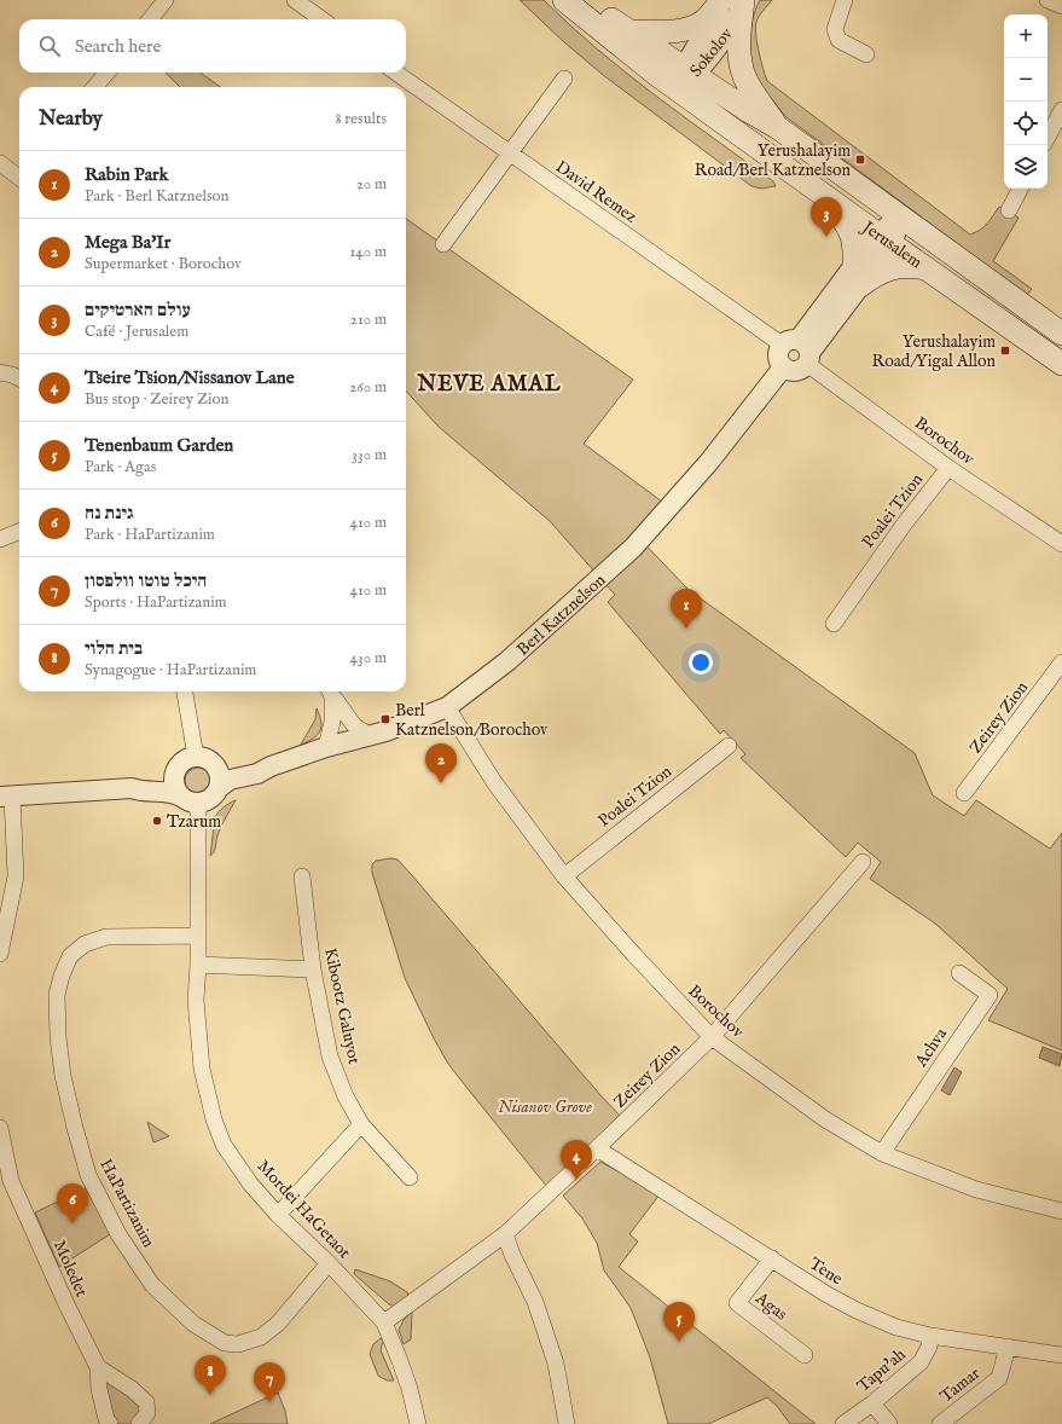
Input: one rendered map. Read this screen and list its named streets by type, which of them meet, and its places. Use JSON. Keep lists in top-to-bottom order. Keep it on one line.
{"streets":{"main road":["Jerusalem"],"street":["Sokolov","David Remez","Borochov","Poalei Tzion","Berl Katznelson","Zeirey Zion","Kibootz Galuyot","Achva","HaPartizanim","Mordei HaGetaot","Moledet","Tene","Agas","Tapu'ah","Tamar"]},"crossings":[["Sokolov","Jerusalem"],["David Remez","Borochov"],["David Remez","Berl Katznelson"],["Borochov","Poalei Tzion"],["Borochov","Berl Katznelson"],["Borochov","Zeirey Zion"],["Borochov","Achva"],["Berl Katznelson","Mordei HaGetaot"],["Zeirey Zion","Mordei HaGetaot"],["Zeirey Zion","Tene"],["HaPartizanim","Mordei HaGetaot"],["Tene","Agas"],["Tene","Tapu'ah"],["Tene","Tamar"]],"districts":["NEVE AMAL"],"parks":["Nisanov Grove"],"places":{"transit":["Yerushalayim Road/Berl Katznelson","Yerushalayim Road/Yigal Allon","Berl Katznelson/Borochov"],"other":["Tzarum"]},"page":{"map_buttons":["+","−"],"search":"Search here","heading":["Nearby","8 results"],"list":[{"mark":"1","name":"Rabin Park","note":"Park · Berl Katznelson","value":"20 m"},{"mark":"2","name":"Mega Ba'Ir","note":"Supermarket · Borochov","value":"140 m"},{"mark":"3","name":"עולם הארטיקים","note":"Café · Jerusalem","value":"210 m"},{"mark":"4","name":"Tseire Tsion/Nissanov Lane","note":"Bus stop · Zeirey Zion","value":"260 m"},{"mark":"5","name":"Tenenbaum Garden","note":"Park · Agas","value":"330 m"},{"mark":"6","name":"גינת נח","note":"Park · HaPartizanim","value":"410 m"},{"mark":"7","name":"היכל טוטו וולפסון","note":"Sports · HaPartizanim","value":"410 m"},{"mark":"8","name":"בית הלוי","note":"Synagogue · HaPartizanim","value":"430 m"}],"pins":["3","1","2","4","6","5","8","7"]}}
